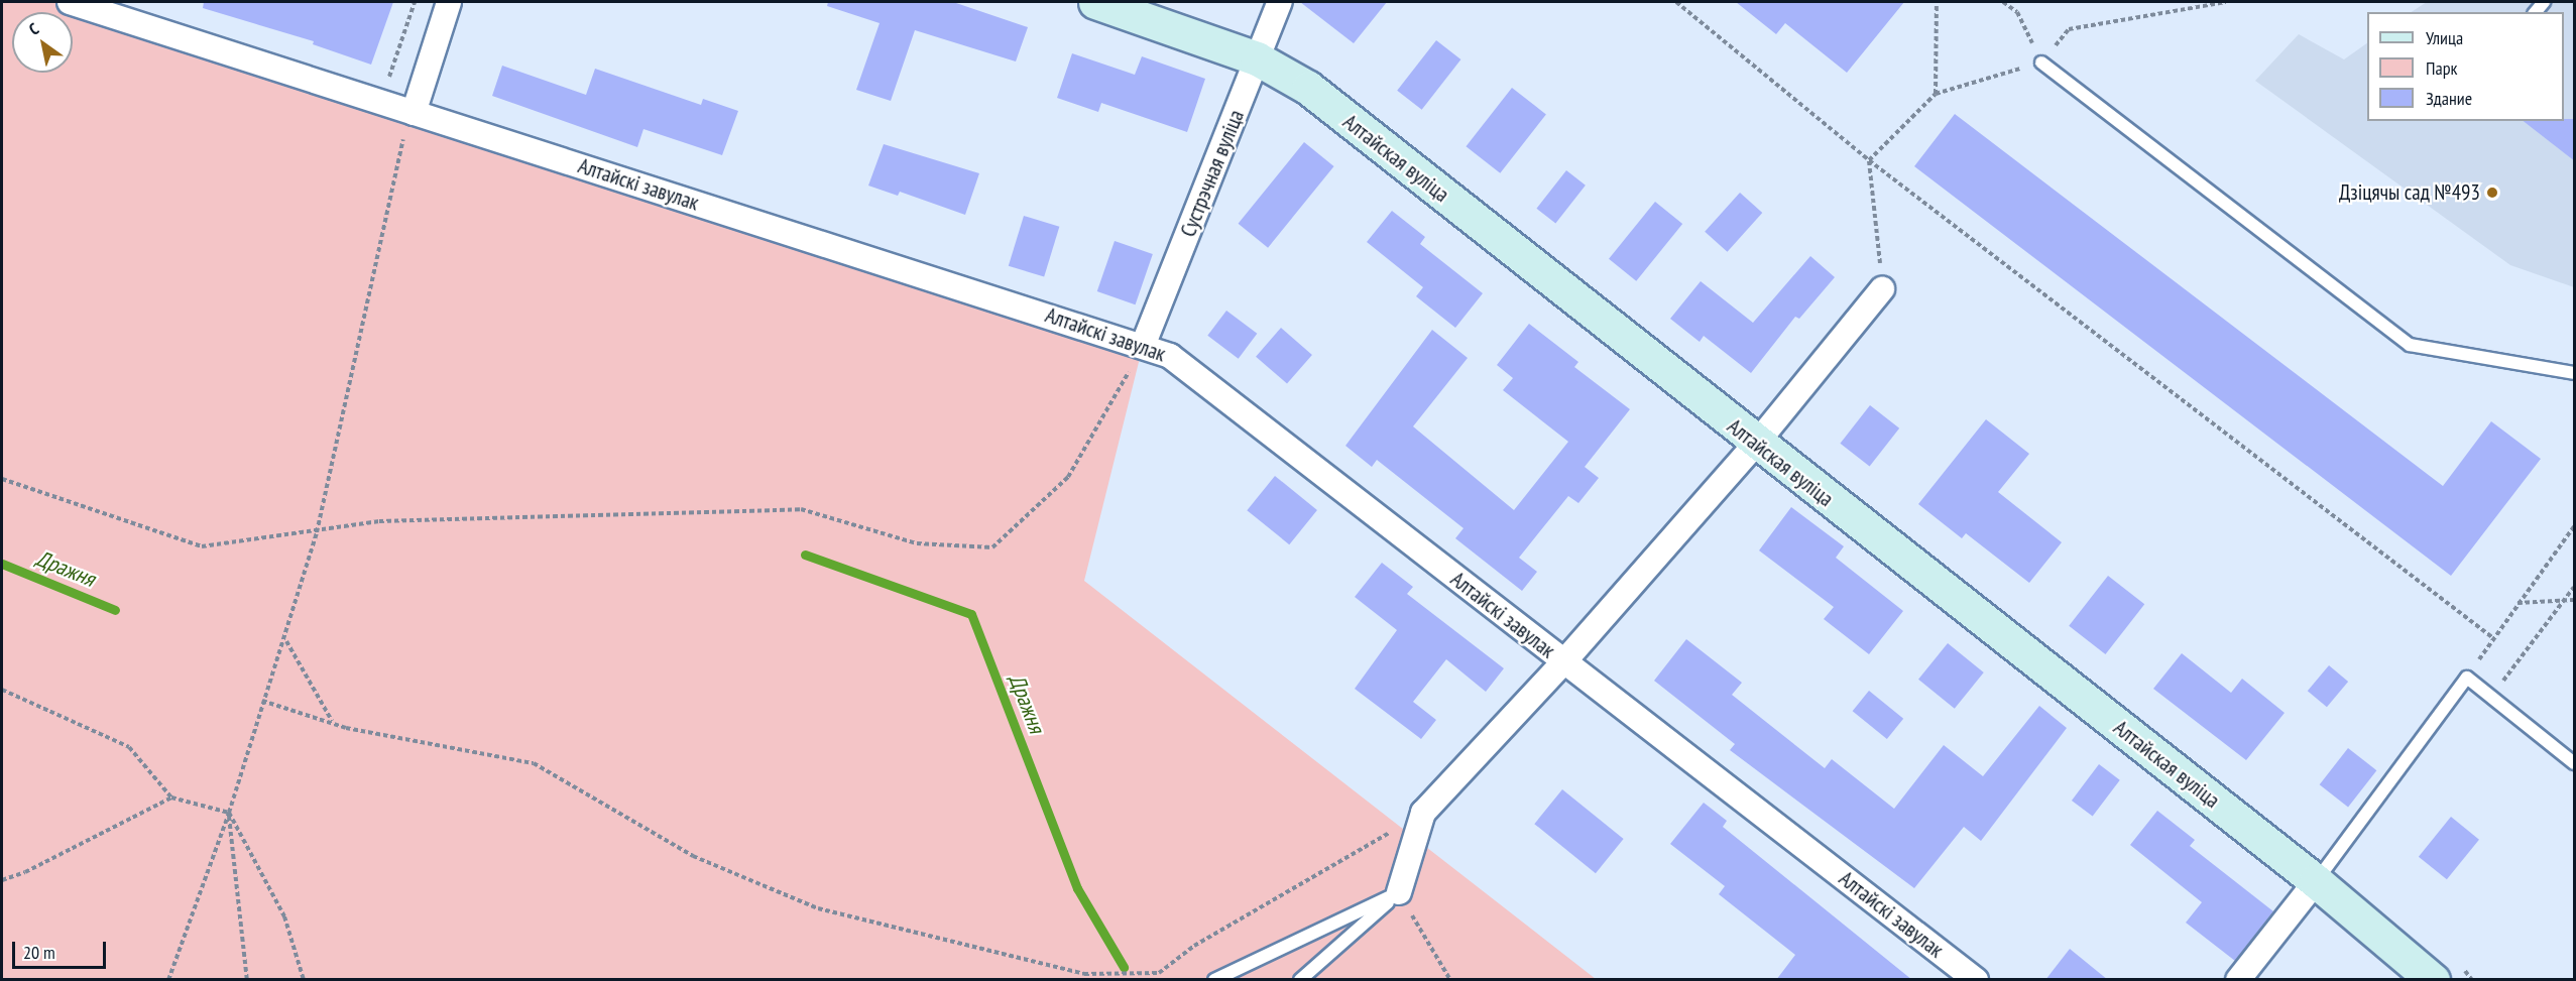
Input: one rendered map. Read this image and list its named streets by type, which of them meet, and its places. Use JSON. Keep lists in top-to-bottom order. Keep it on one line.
{"streets":{"main road":["Алтайская вуліца"],"street":["Сустрэчная вуліца","Алтайскі завулак"]},"crossings":[["Алтайская вуліца","Сустрэчная вуліца"],["Сустрэчная вуліца","Алтайскі завулак"]],"water":["Дражня"],"places":["Дзіцячы сад №493"],"legend":["Улица","Парк","Здание"],"scale_bar":"20 m","north":"top left"}
